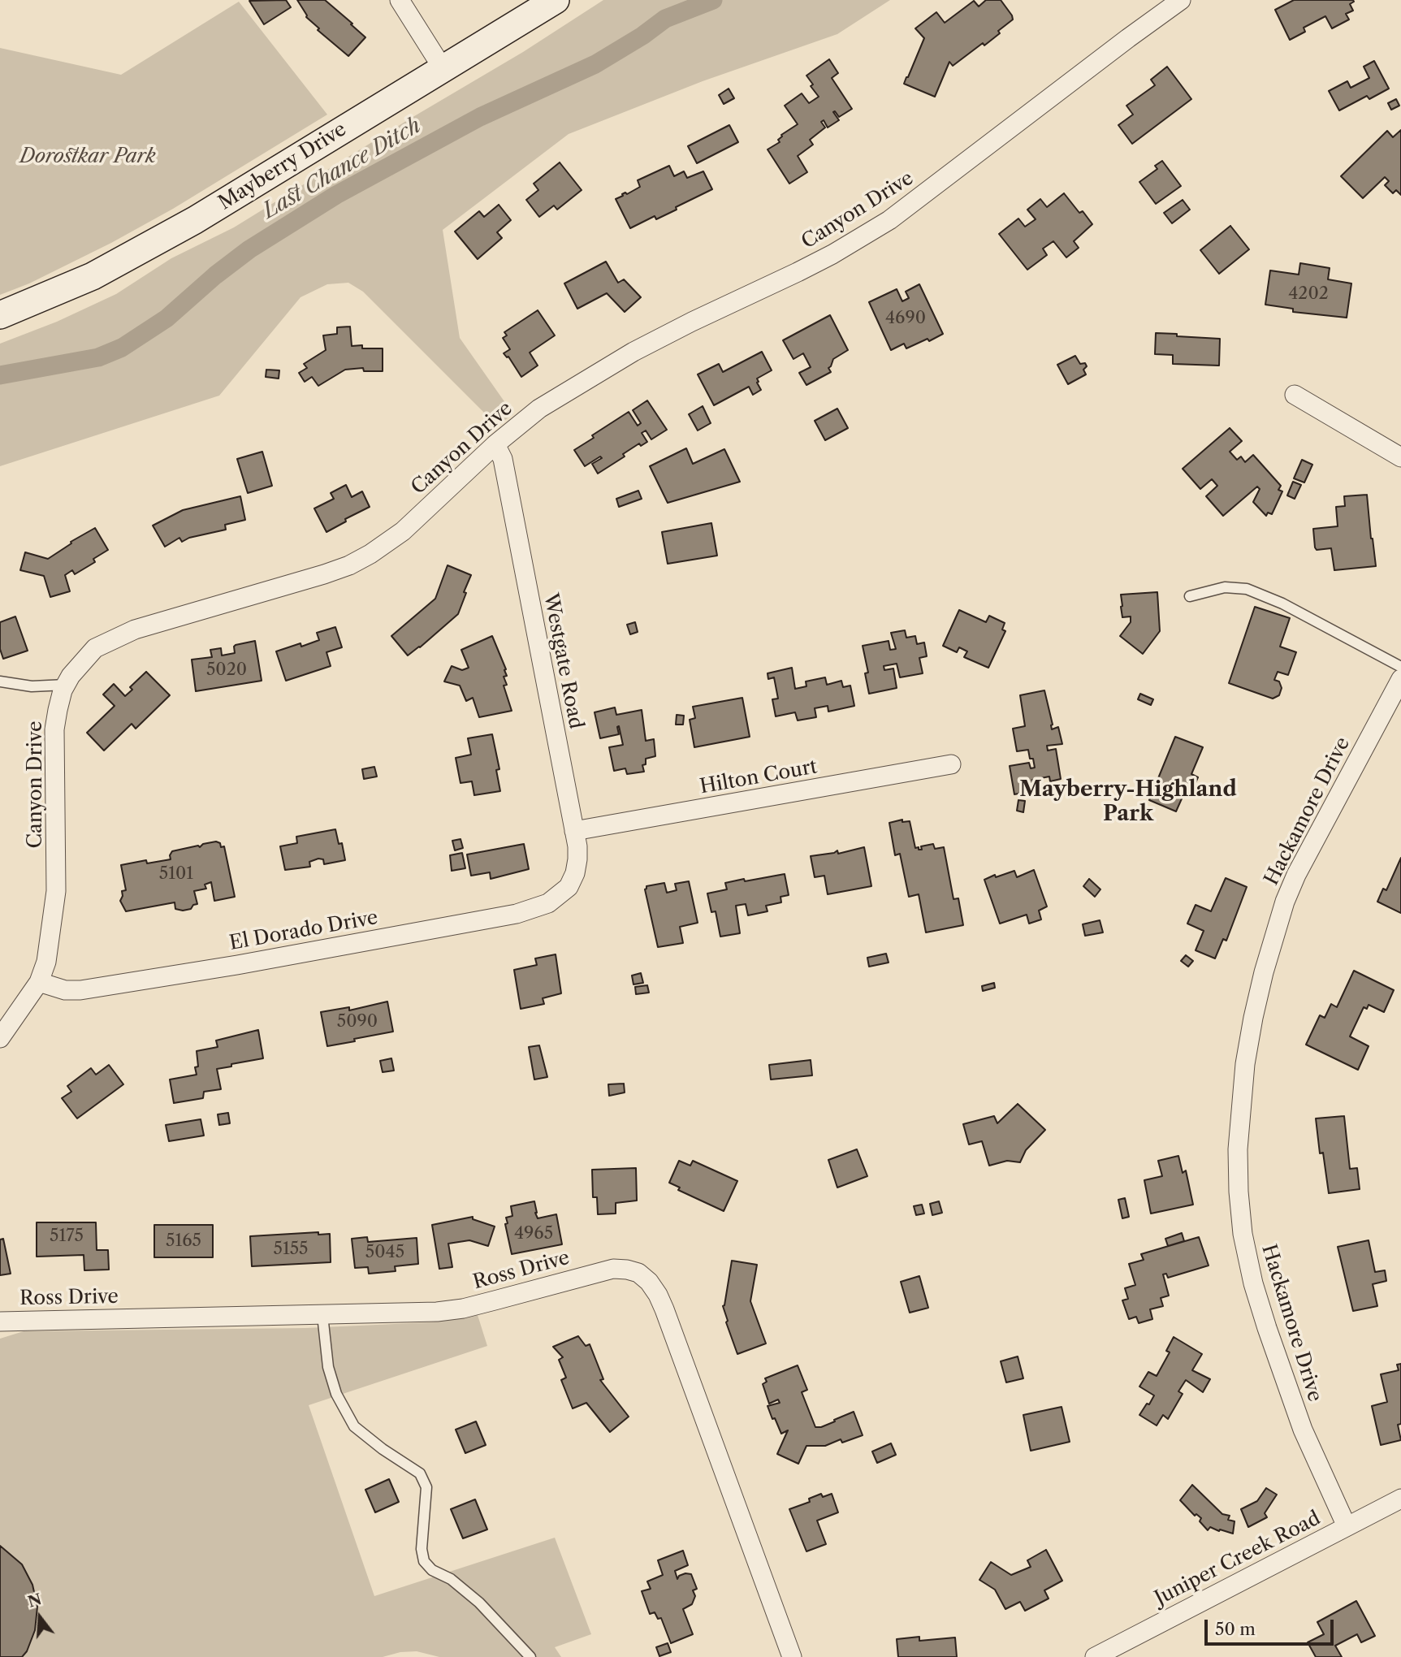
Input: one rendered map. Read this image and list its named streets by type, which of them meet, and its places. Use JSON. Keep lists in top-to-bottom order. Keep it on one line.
{"streets":{"main road":["Mayberry Drive"],"street":["Canyon Drive","Westgate Road","Hilton Court","Hackamore Drive","El Dorado Drive","Ross Drive","Juniper Creek Road"]},"crossings":[["Canyon Drive","Westgate Road"],["Canyon Drive","El Dorado Drive"],["Westgate Road","Hilton Court"],["Westgate Road","El Dorado Drive"],["Hackamore Drive","Juniper Creek Road"]],"districts":["Mayberry-Highland Park"],"water":["Last Chance Ditch"],"parks":["Dorostkar Park"],"house_numbers":["4202","4690","5020","5101","5090","4965","5175","5165","5155","5045"],"scale_bar":"50 m","north":"top"}
